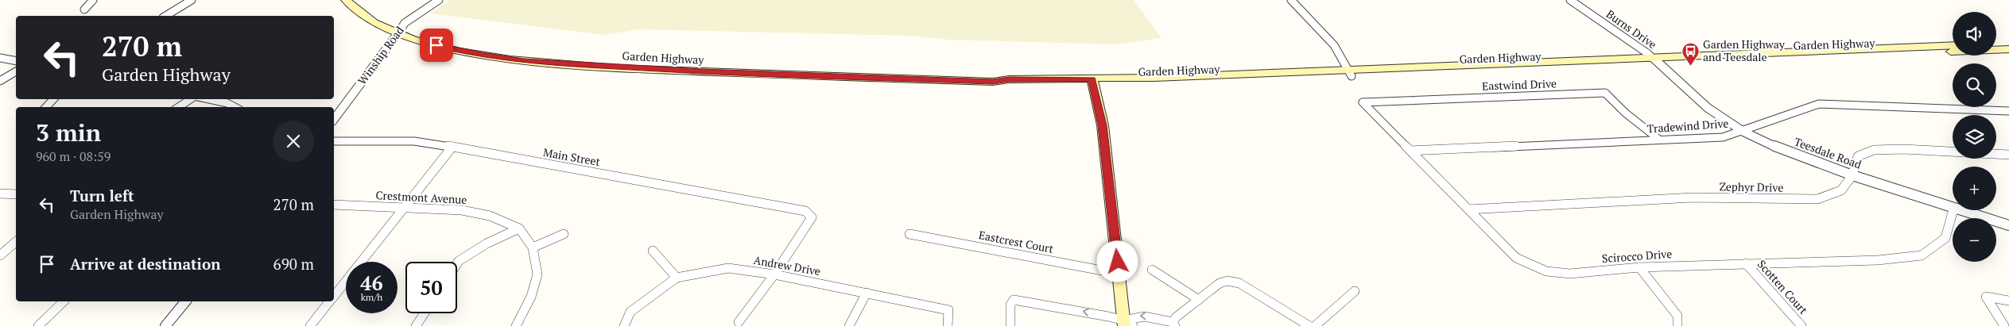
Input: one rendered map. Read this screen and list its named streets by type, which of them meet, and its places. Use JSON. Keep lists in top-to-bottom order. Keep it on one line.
{"streets":{"main road":["Garden Highway"],"street":["Burns Drive","Winship Road","Eastwind Drive","Tradewind Drive","Teesdale Road","Main Street","Zephyr Drive","Crestmont Avenue","Eastcrest Court","Scirocco Drive","Andrew Drive","Scotten Court"]},"crossings":[["Burns Drive","Garden Highway"],["Burns Drive","Teesdale Road"],["Garden Highway","Winship Road"],["Garden Highway","Teesdale Road"],["Eastwind Drive","Tradewind Drive"],["Eastwind Drive","Scirocco Drive"],["Tradewind Drive","Teesdale Road"],["Tradewind Drive","Scirocco Drive"],["Teesdale Road","Zephyr Drive"],["Main Street","Andrew Drive"],["Zephyr Drive","Scirocco Drive"],["Scirocco Drive","Scotten Court"]],"places":{"bus stop":["Garden Highway and Teesdale"]},"page":{"map_buttons":["+","−"],"turn":["270 m","Garden Highway"],"heading":["3 min","960 m · 08:59"],"list":[{"name":"Turn left","note":"Garden Highway","value":"270 m"},{"name":"Arrive at destination","value":"690 m"}],"speed":"46 km/h","limit":"50"}}
